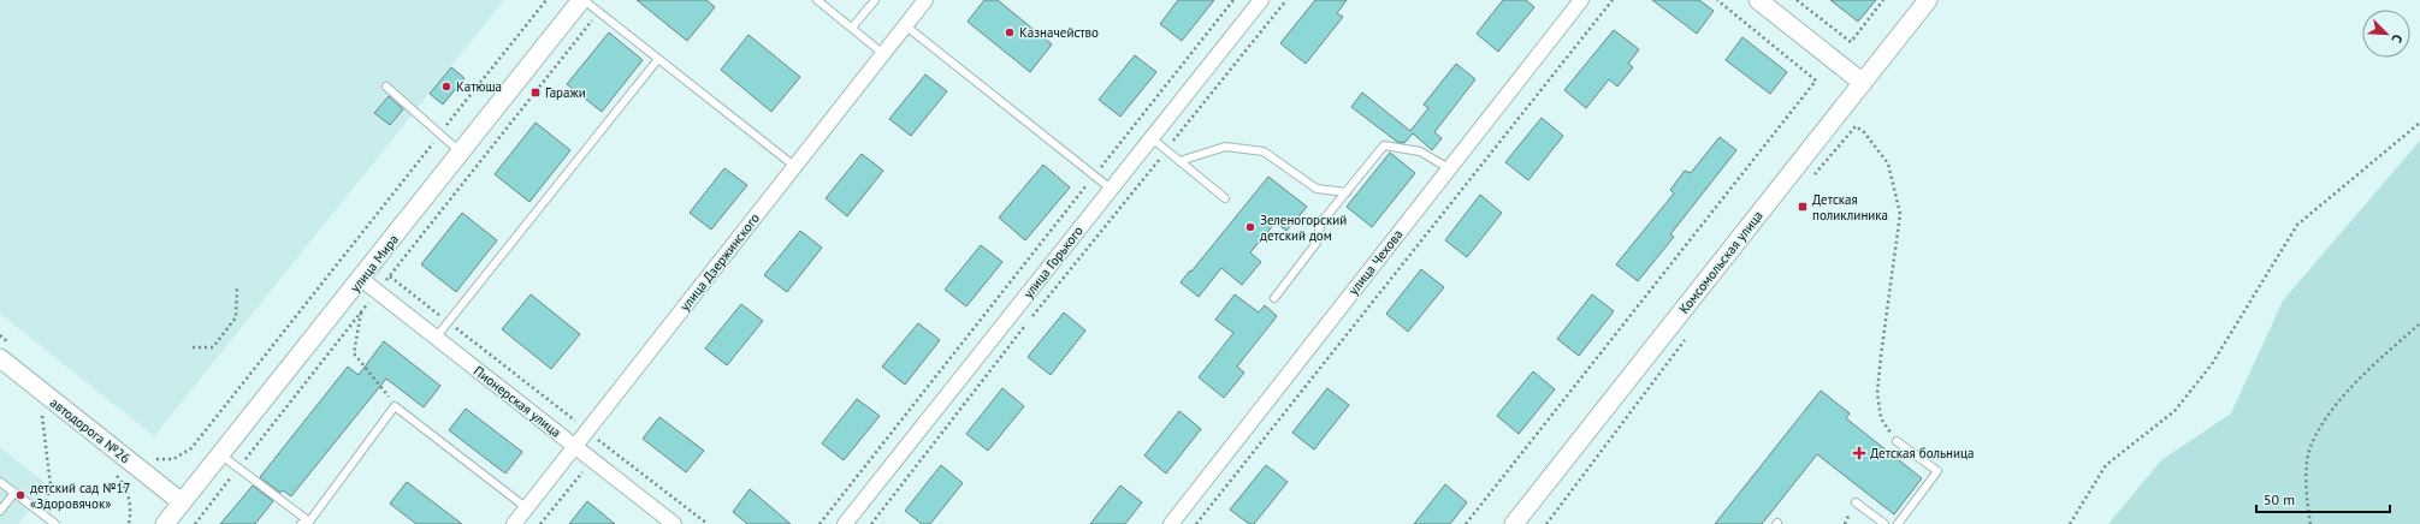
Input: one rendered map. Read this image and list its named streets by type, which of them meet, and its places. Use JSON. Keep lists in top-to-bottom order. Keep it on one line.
{"streets":{"street":["улица Дзержинского","улица Горького","улица Чехова","Комсомольская улица","улица Мира","Пионерская улица","автодорога №26"]},"crossings":[["улица Дзержинского","Пионерская улица"],["улица Мира","Пионерская улица"],["улица Мира","автодорога №26"]],"places":{"other":["Казначейство","Катюша","Зеленогорский детский дом","детский сад №17 «Здоровячок»"],"transit":["Гаражи","Детская поликлиника"],"health":["Детская больница"]},"scale_bar":"50 m","north":"bottom right"}
